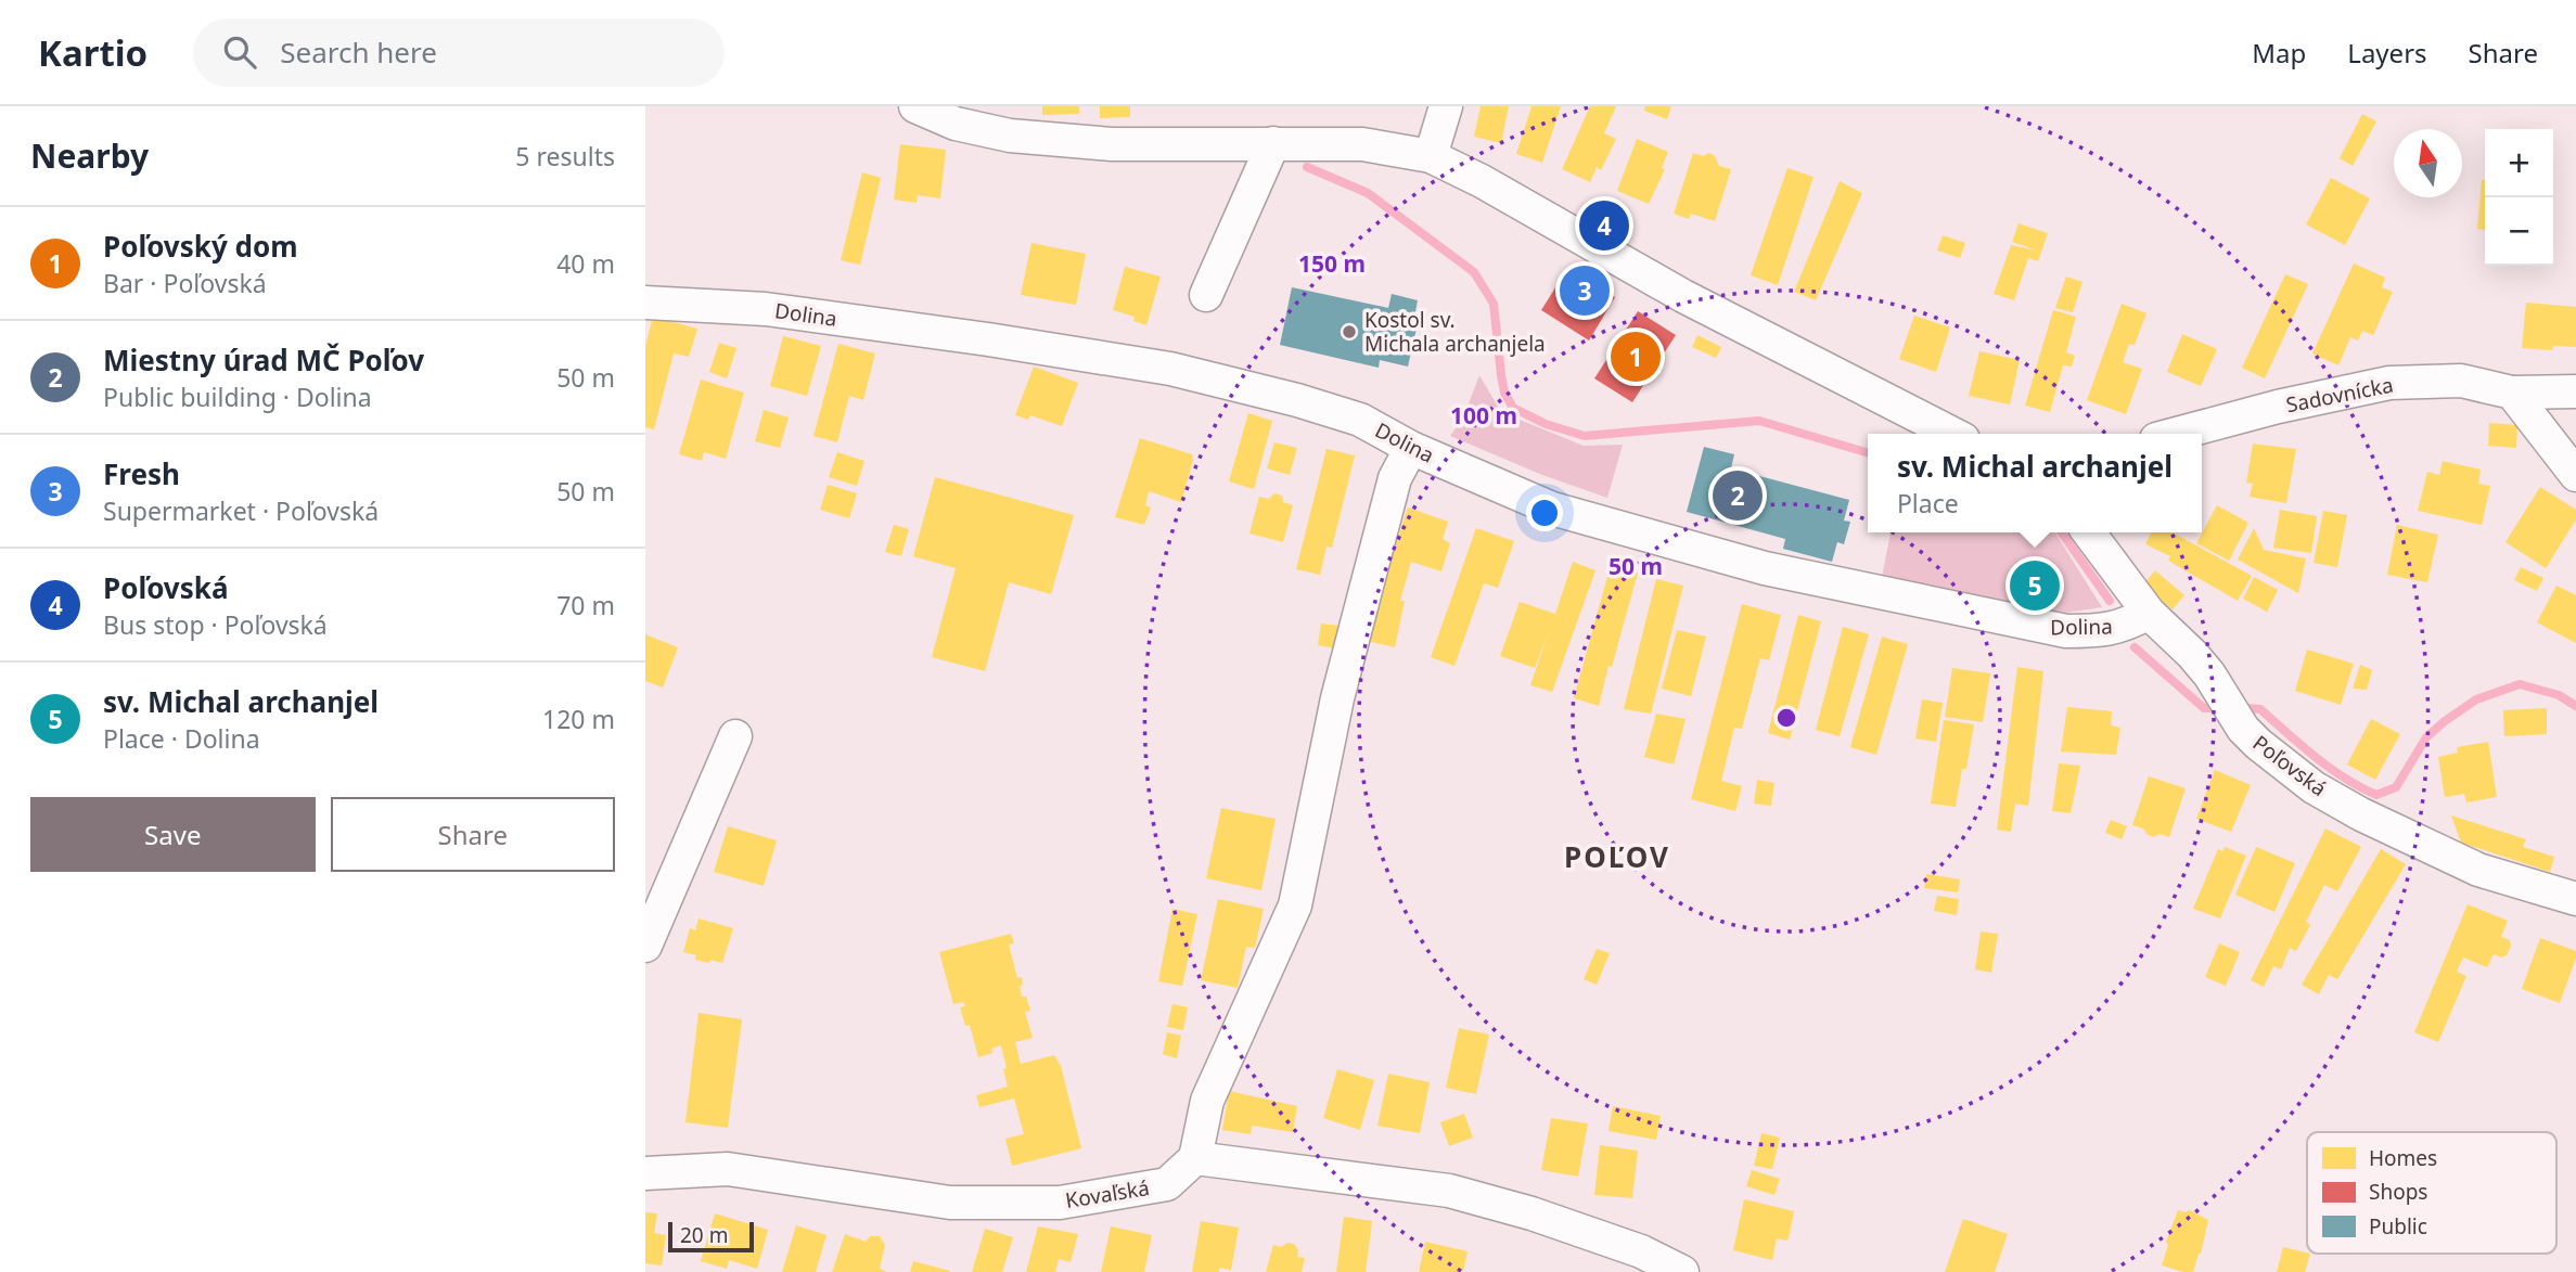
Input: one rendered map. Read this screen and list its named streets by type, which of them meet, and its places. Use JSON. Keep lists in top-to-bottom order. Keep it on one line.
{"streets":{"street":["Dolina","Sadovnícka","Poľovská","Kovaľská"]},"crossings":[["Dolina","Poľovská"]],"districts":["POĽOV"],"places":["Kostol sv. Michala archanjela"],"legend":["Homes","Shops","Public"],"scale_bar":"20 m","north":"top","page":{"header":"Kartio","search":"Search here","nav":["Map","Layers","Share"],"heading":["Nearby","5 results"],"map_buttons":["+","−"],"pins":["4","3","1","2","5"],"list":[{"mark":"1","name":"Poľovský dom","note":"Bar · Poľovská","value":"40 m"},{"mark":"2","name":"Miestny úrad MČ Poľov","note":"Public building · Dolina","value":"50 m"},{"mark":"3","name":"Fresh","note":"Supermarket · Poľovská","value":"50 m"},{"mark":"4","name":"Poľovská","note":"Bus stop · Poľovská","value":"70 m"},{"mark":"5","name":"sv. Michal archanjel","note":"Place · Dolina","value":"120 m"}],"popup":["sv. Michal archanjel","Place"],"buttons":["Save","Share"],"scale":"20 m"},"rings":["150 m","100 m","50 m"]}
